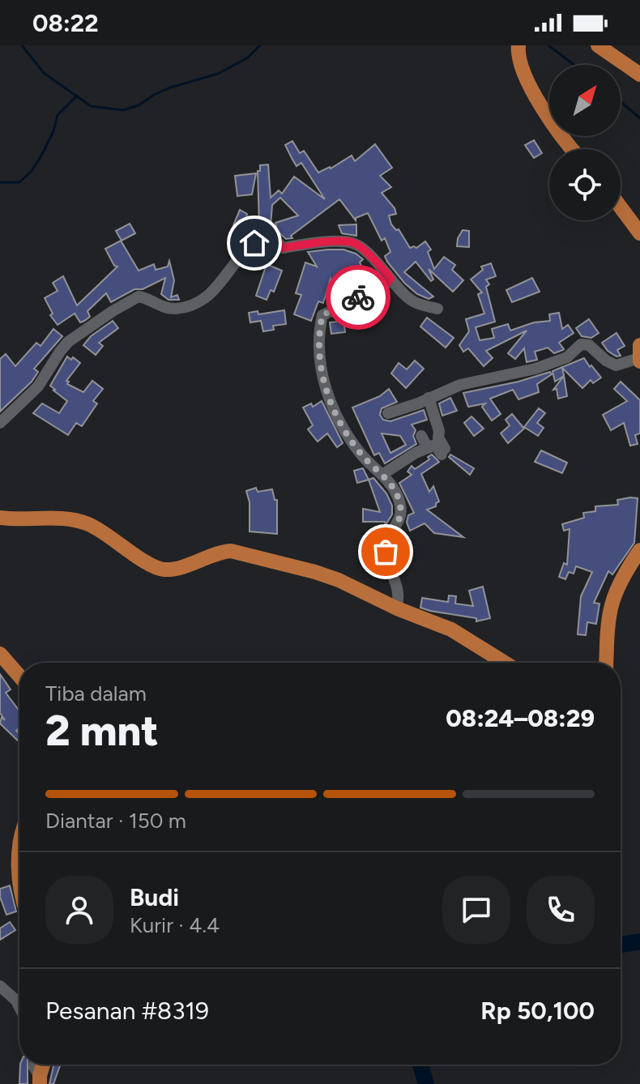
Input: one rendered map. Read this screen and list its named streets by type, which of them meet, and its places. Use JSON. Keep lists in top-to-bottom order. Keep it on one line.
{"north":"top right","page":{"status":"08:22","heading":["2 mnt","Tiba dalam","08:24–08:29"],"panel":["Budi","Kurir · 4.4","Pesanan #8319","Rp 50,100"],"bar":"Diantar · 150 m"}}
